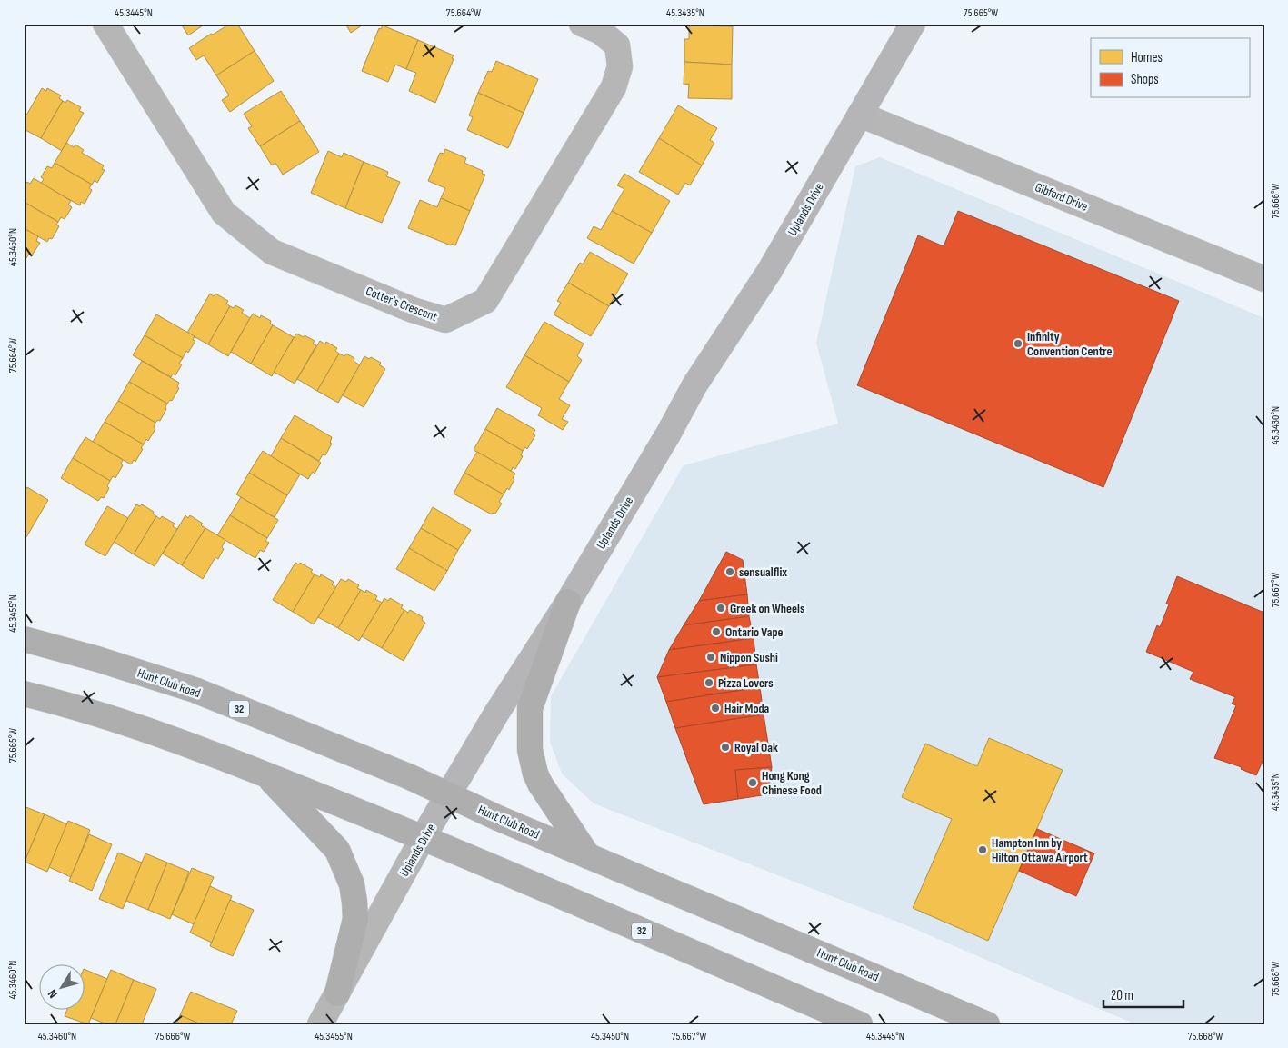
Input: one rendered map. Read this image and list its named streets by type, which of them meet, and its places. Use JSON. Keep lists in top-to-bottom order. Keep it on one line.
{"streets":{"main road":["Uplands Drive","Hunt Club Road","32"],"street":["Gibford Drive","Cotter's Crescent"]},"crossings":[["Gibford Drive","Uplands Drive"],["Uplands Drive","Hunt Club Road"],["Uplands Drive","32"]],"places":["Infinity Convention Centre","sensualflix","Greek on Wheels","Ontario Vape","Nippon Sushi","Pizza Lovers","Hair Moda","Royal Oak","Hong Kong Chinese Food","Hampton Inn by Hilton Ottawa Airport"],"legend":["Homes","Shops"],"scale_bar":"20 m","north":"bottom left","coordinates":["45.3445°N","75.664°W","45.3435°N","75.665°W","75.666°W","45.3450°N","45.3430°N","75.667°W","45.3455°N","75.668°W","45.3460°N"]}
